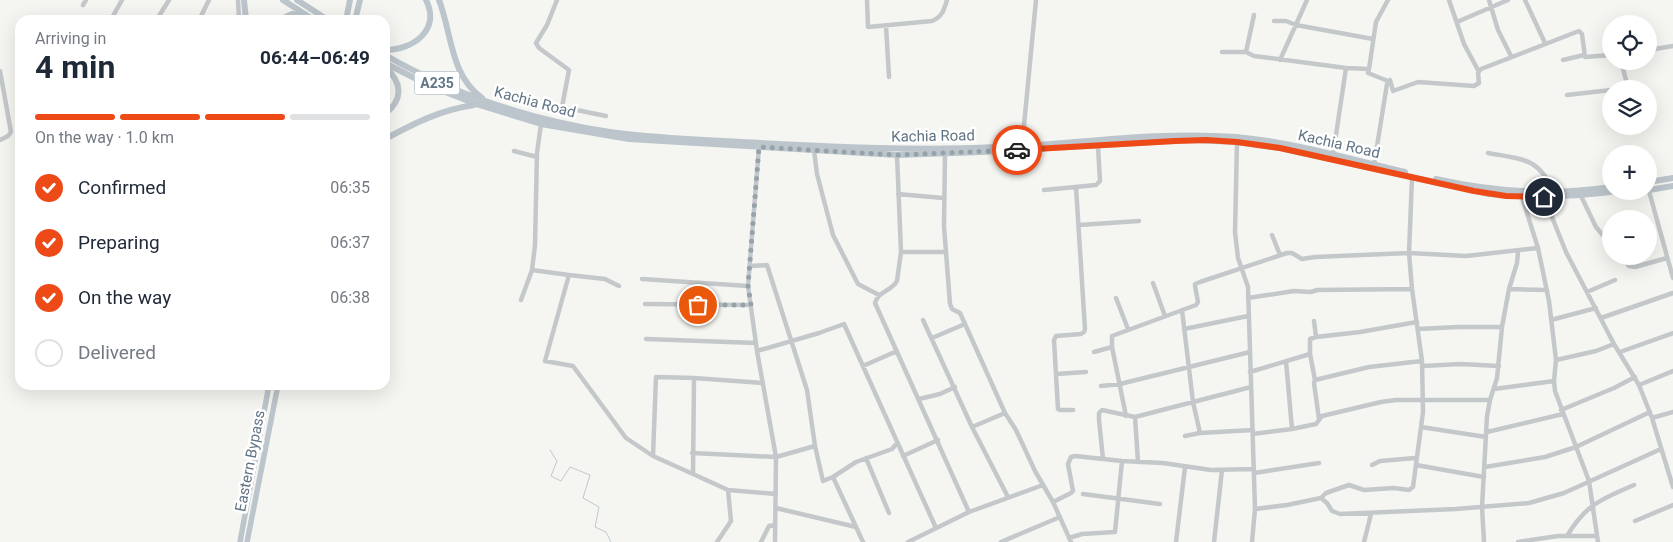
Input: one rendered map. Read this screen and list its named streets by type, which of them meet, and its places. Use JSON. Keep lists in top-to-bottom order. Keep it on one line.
{"streets":{"highway":["A235","Kachia Road"],"main road":["Eastern Bypass"]},"page":{"map_buttons":["+","−"],"heading":["4 min","Arriving in","06:44–06:49"],"bar":"On the way · 1.0 km","list":[["Confirmed","06:35"],["Preparing","06:37"],["On the way","06:38"],"Delivered"]}}
